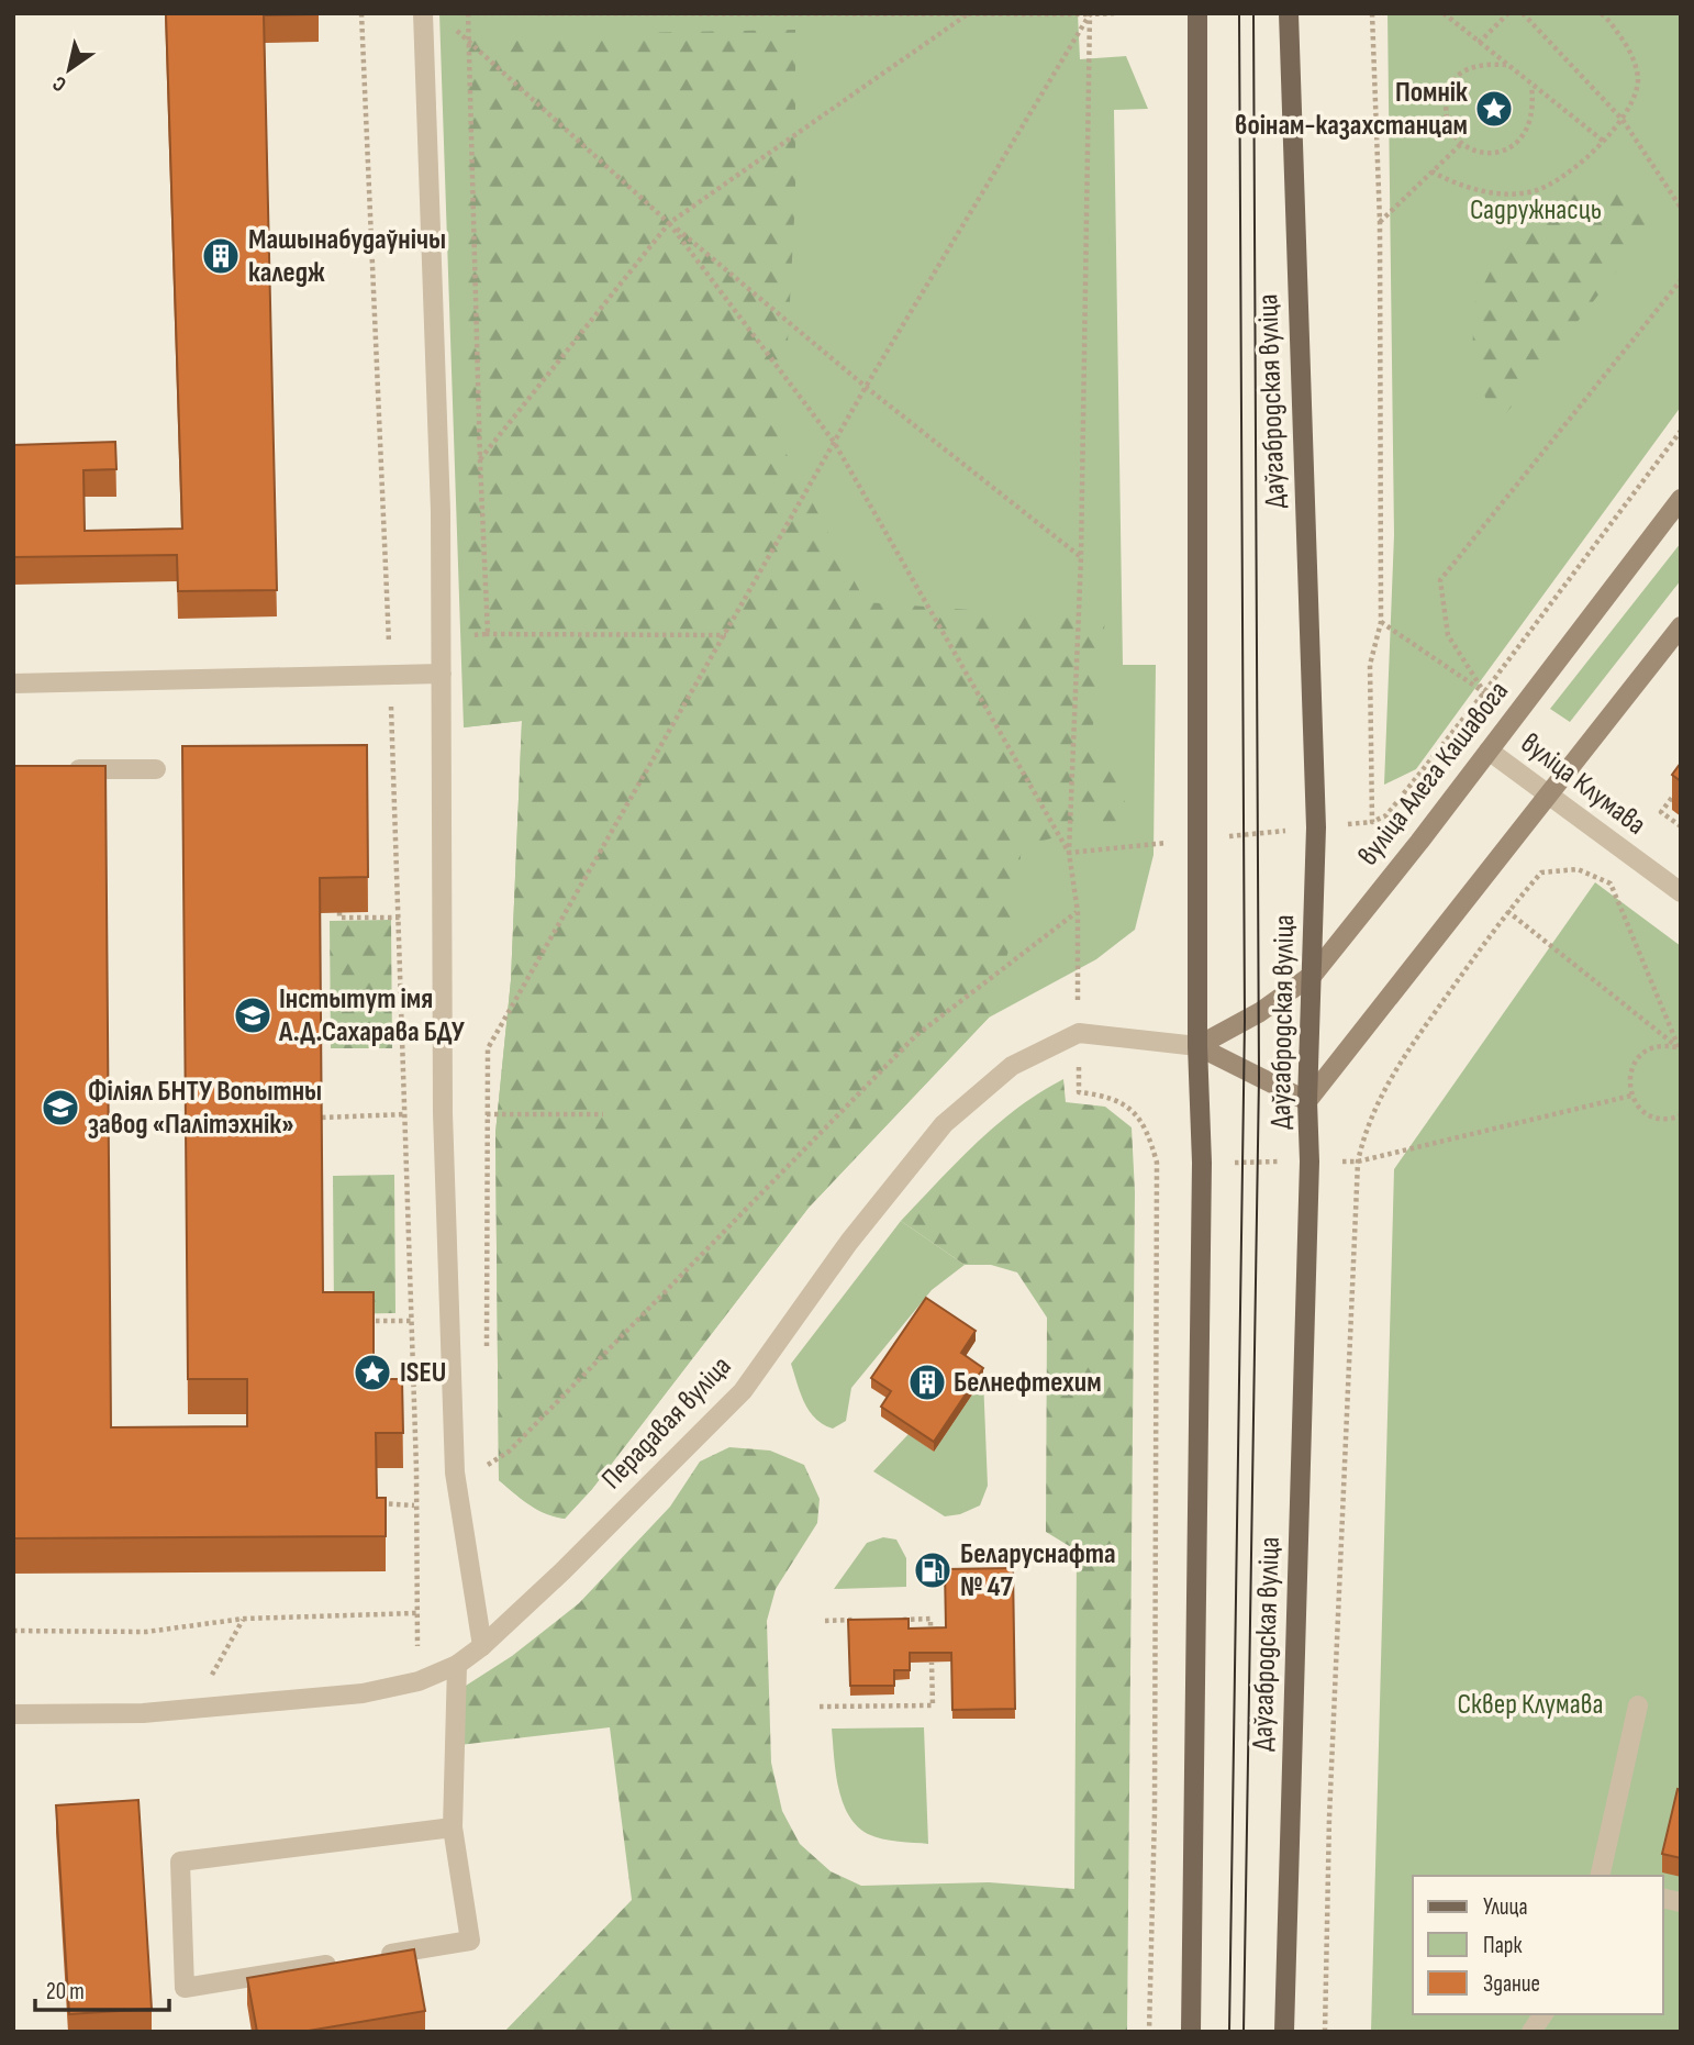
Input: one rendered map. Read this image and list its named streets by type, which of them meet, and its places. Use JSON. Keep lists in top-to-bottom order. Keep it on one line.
{"streets":{"main road":["Даўгабродская вуліца","вуліца Алега Кашавога","Перадавая вуліца"],"street":["вуліца Клумава"]},"crossings":[["Даўгабродская вуліца","вуліца Алега Кашавога"],["Даўгабродская вуліца","Перадавая вуліца"],["вуліца Алега Кашавога","вуліца Клумава"],["вуліца Алега Кашавога","Перадавая вуліца"]],"parks":["Садружнасць","Сквер Клумава"],"places":{"place":["Помнік воінам-казахстанцам","ISEU"],"building":["Машынабудаўнічы каледж","Белнефтехим"],"school or university":["Інстытут імя А.Д.Сахарава БДУ","Філіял БНТУ Вопытны завод «Палітэхнік»"],"fuel station":["Беларуснафта № 47"]},"legend":["Улица","Парк","Здание"],"scale_bar":"20 m","north":"bottom left"}
